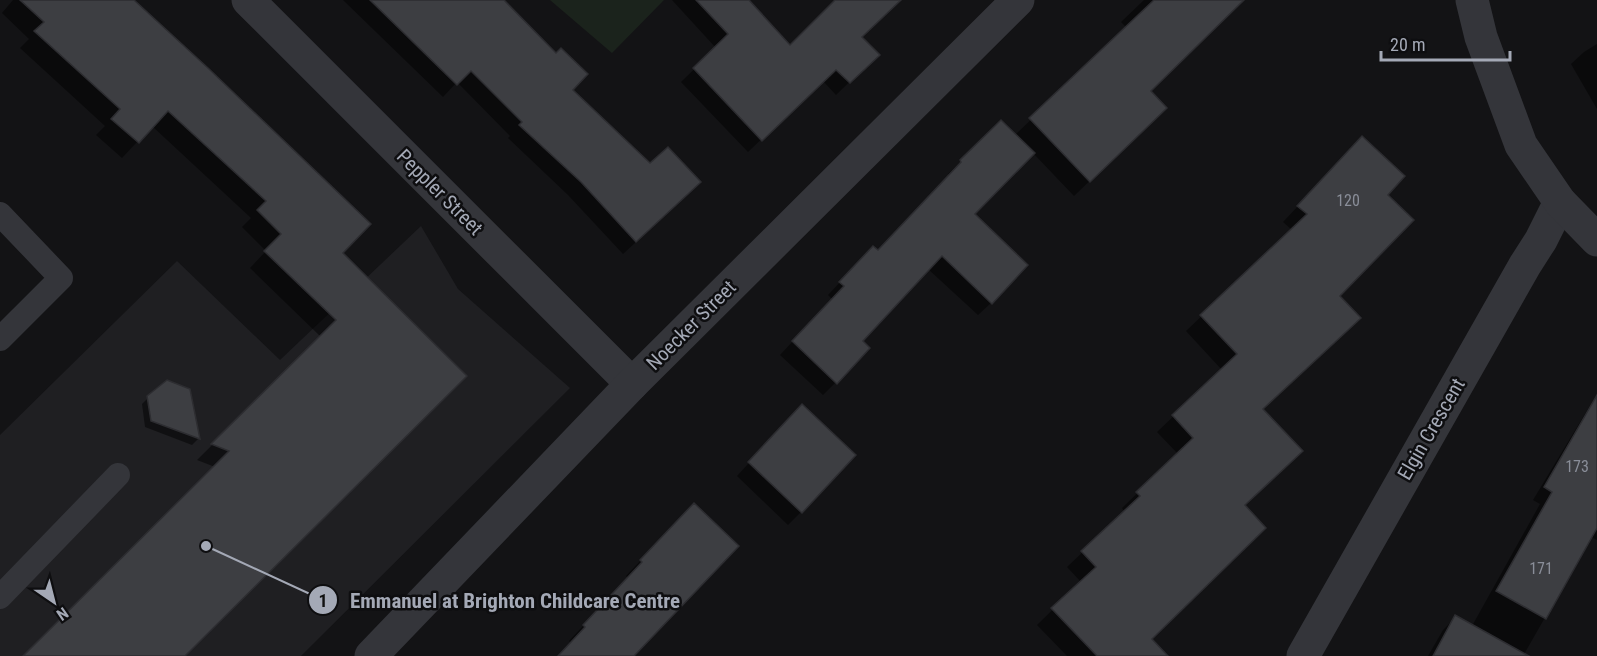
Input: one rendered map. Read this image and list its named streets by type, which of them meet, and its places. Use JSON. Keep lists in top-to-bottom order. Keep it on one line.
{"streets":{"street":["Peppler Street","Noecker Street","Elgin Crescent"]},"crossings":[["Peppler Street","Noecker Street"]],"places":["Emmanuel at Brighton Childcare Centre"],"house_numbers":["120","173","171"],"scale_bar":"20 m","north":"bottom right"}
